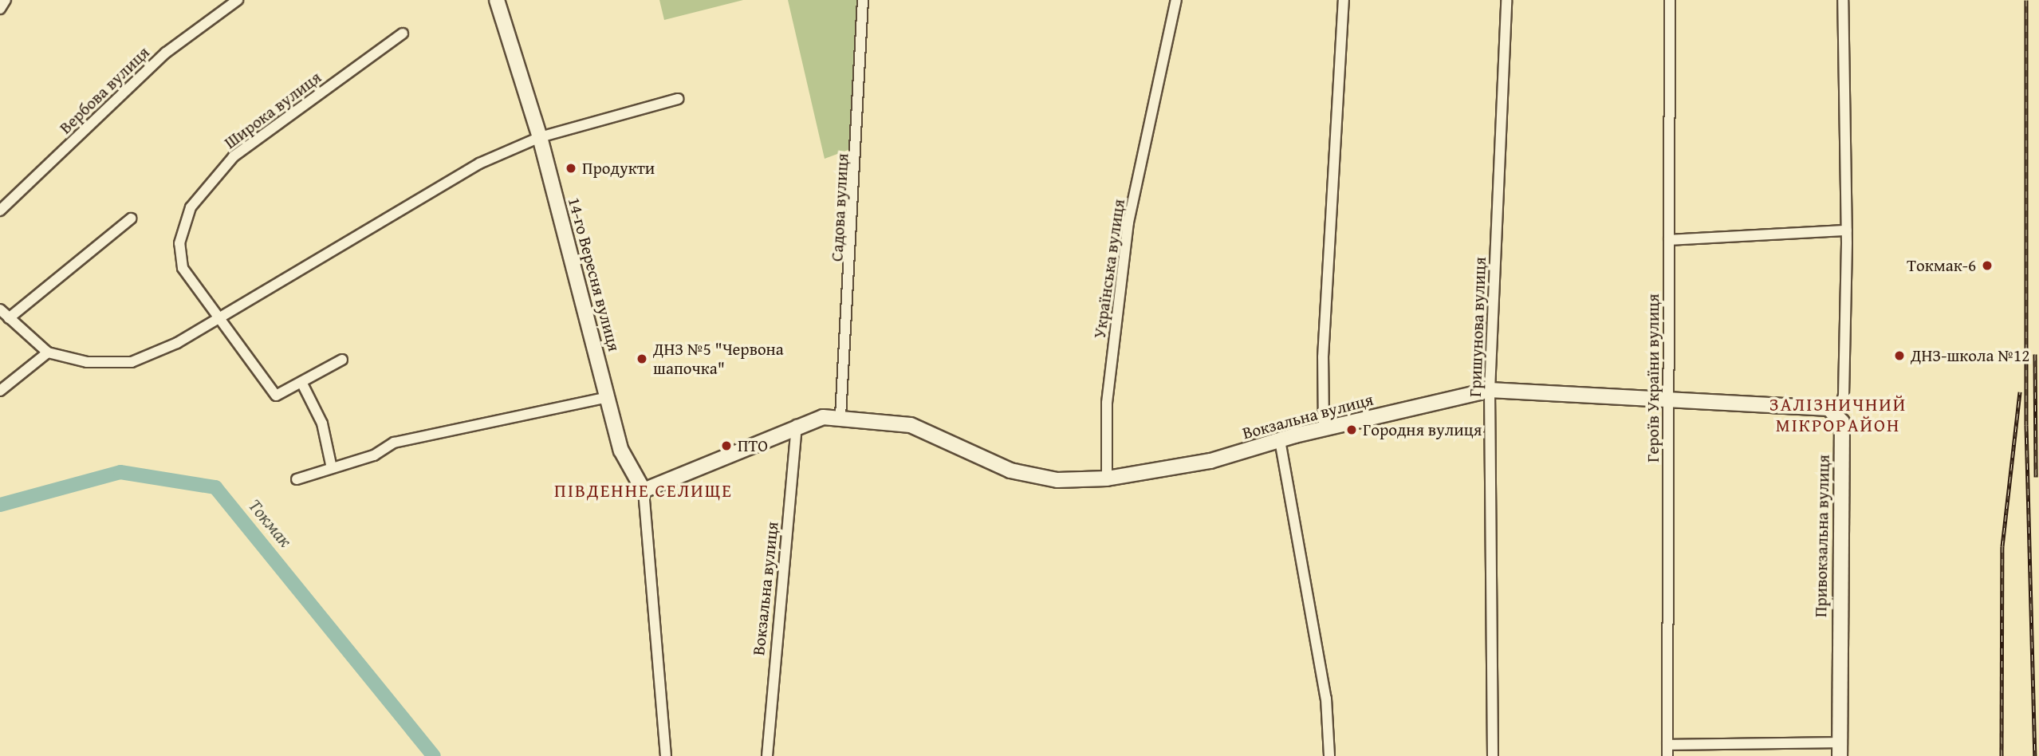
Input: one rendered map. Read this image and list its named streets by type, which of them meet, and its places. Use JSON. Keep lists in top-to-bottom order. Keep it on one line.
{"streets":{"street":["Вербова вулиця","Широка вулиця","Садова вулиця","Українська вулиця","14-го Вересня вулиця","Гришунова вулиця","Героїв України вулиця","Вокзальна вулиця","Привокзальна вулиця"]},"crossings":[["Садова вулиця","Вокзальна вулиця"],["Українська вулиця","Вокзальна вулиця"],["14-го Вересня вулиця","Вокзальна вулиця"],["Гришунова вулиця","Вокзальна вулиця"],["Героїв України вулиця","Вокзальна вулиця"],["Героїв України вулиця","Привокзальна вулиця"],["Вокзальна вулиця","Привокзальна вулиця"]],"districts":["ЗАЛІЗНИЧНИЙ МІКРОРАЙОН","ПІВДЕННЕ СЕЛИЩЕ"],"water":["Токмак"],"places":["Продукти","Токмак-6","ДНЗ-школа №12","ДНЗ №5 \"Червона шапочка\"","Городня вулиця","ПТО"]}
